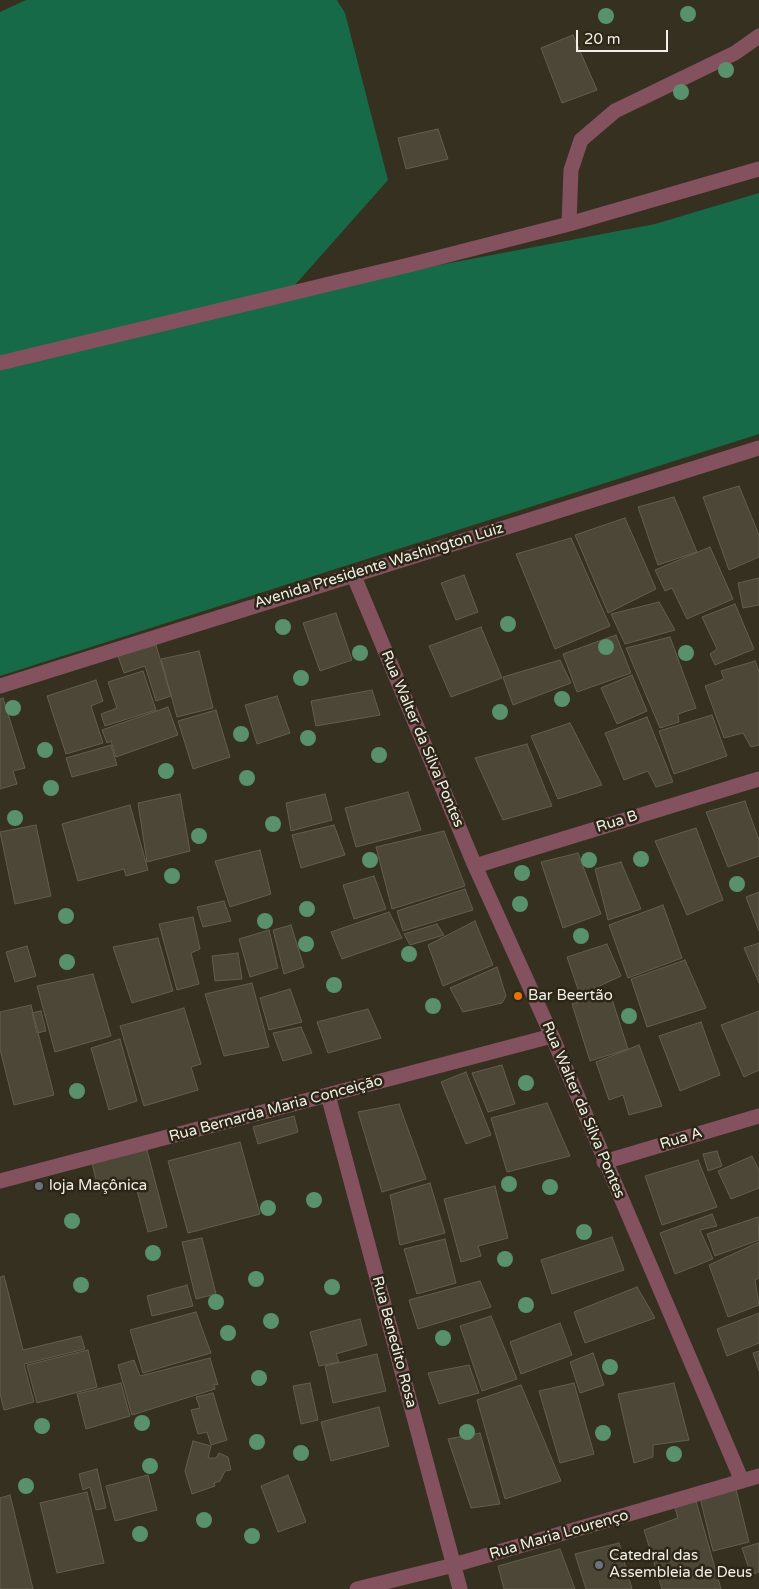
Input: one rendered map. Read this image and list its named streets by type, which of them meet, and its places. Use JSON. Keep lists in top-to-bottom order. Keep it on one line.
{"streets":{"street":["Avenida Presidente Washington Luiz","Rua Walter da Silva Pontes","Rua B","Rua Bernarda Maria Conceição","Rua A","Rua Benedito Rosa","Rua Maria Lourenço"]},"crossings":[["Avenida Presidente Washington Luiz","Rua Walter da Silva Pontes"],["Rua Walter da Silva Pontes","Rua B"],["Rua Walter da Silva Pontes","Rua Bernarda Maria Conceição"],["Rua Walter da Silva Pontes","Rua A"],["Rua Walter da Silva Pontes","Rua Maria Lourenço"],["Rua Bernarda Maria Conceição","Rua Benedito Rosa"],["Rua Benedito Rosa","Rua Maria Lourenço"]],"places":["Bar Beertão","loja Maçônica","Catedral das Assembleia de Deus"],"scale_bar":"20 m"}
